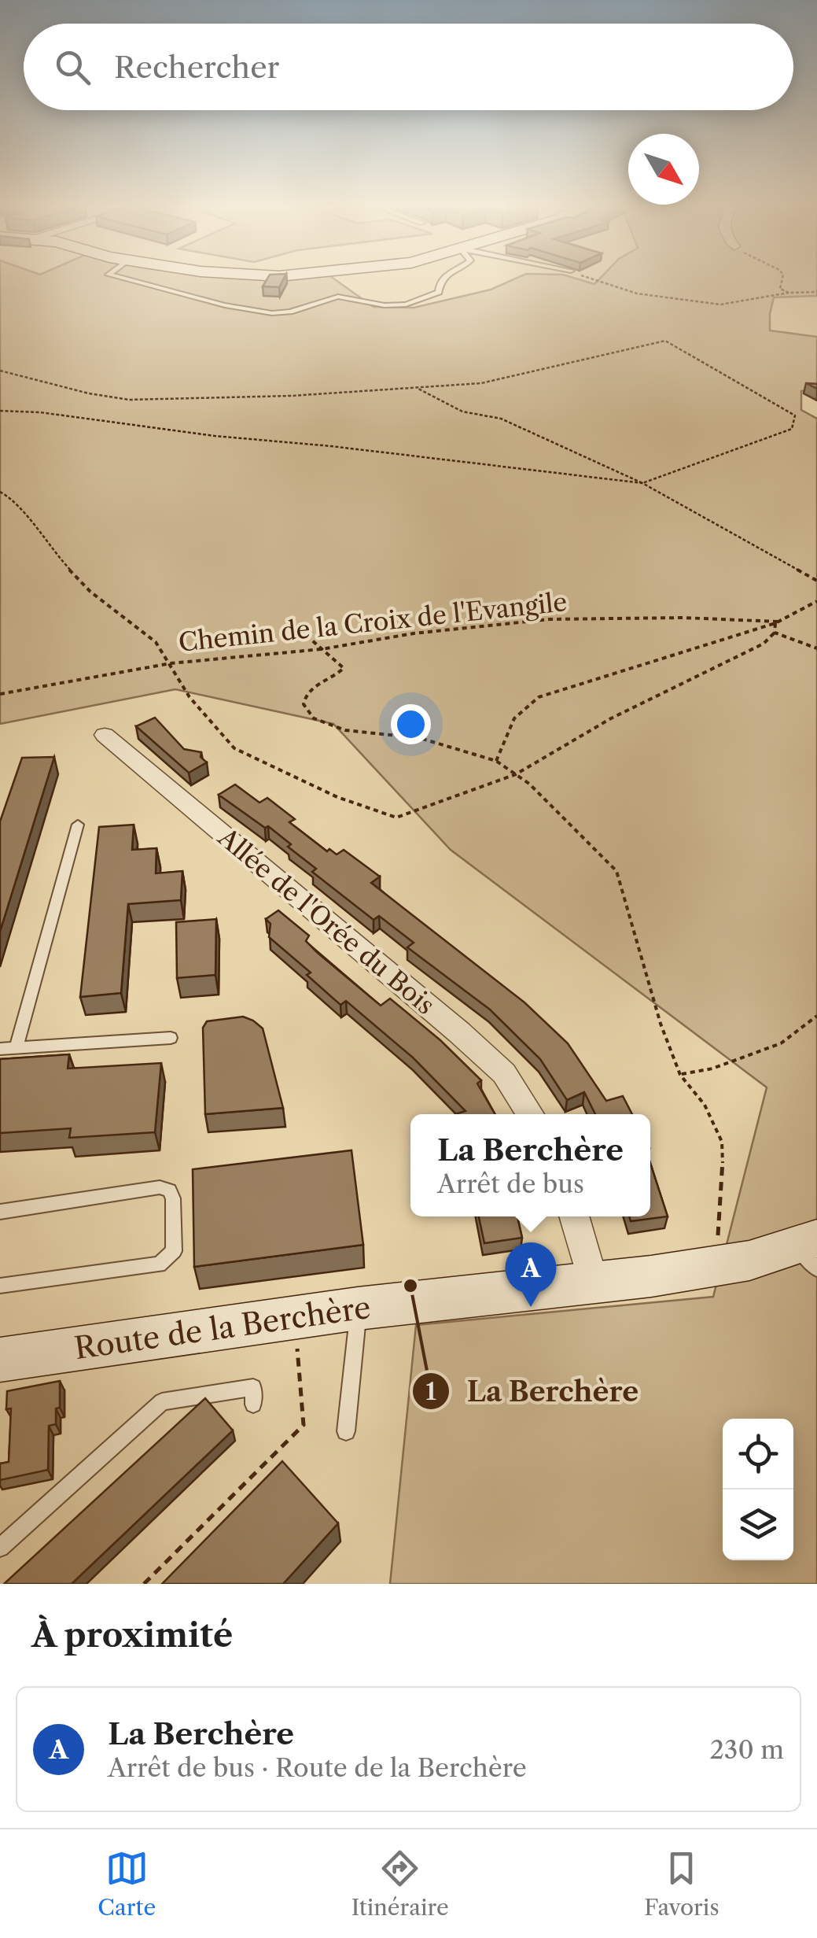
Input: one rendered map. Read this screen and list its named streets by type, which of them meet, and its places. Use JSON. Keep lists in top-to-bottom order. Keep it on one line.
{"streets":{"street":["Allée de l'Orée du Bois","Route de la Berchère"],"path":["Chemin de la Croix de l'Evangile"]},"places":["La Berchère"],"north":"bottom right","page":{"search":"Rechercher","popup":["La Berchère","Arrêt de bus"],"pins":"A","heading":"À proximité","list":[{"mark":"A","name":"La Berchère","note":"Arrêt de bus · Route de la Berchère","value":"230 m"}],"nav":["Carte","Itinéraire","Favoris"]}}
